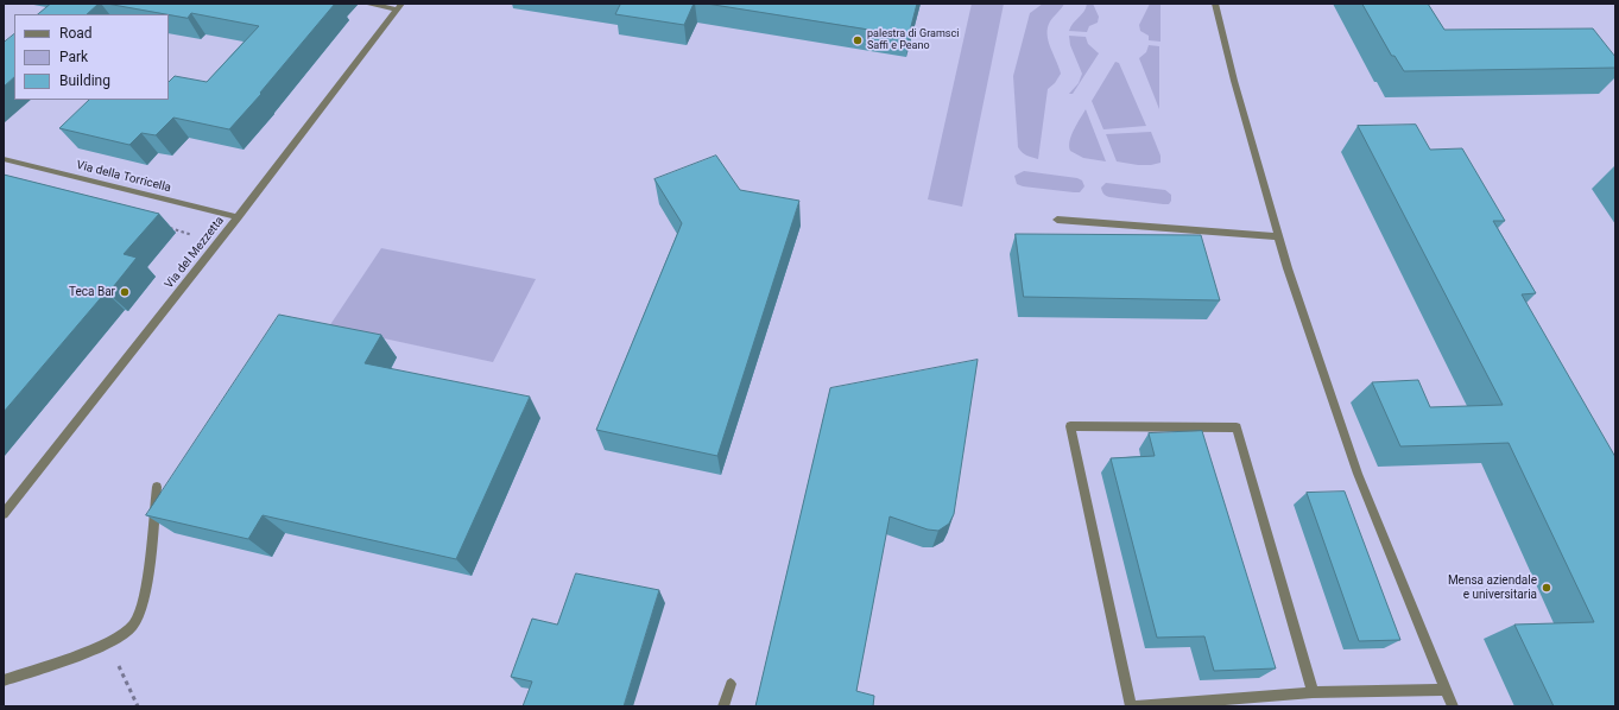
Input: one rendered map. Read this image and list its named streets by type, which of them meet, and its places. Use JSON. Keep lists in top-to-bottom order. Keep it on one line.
{"streets":{"street":["Via della Torricella","Via del Mezzetta"]},"crossings":[["Via della Torricella","Via del Mezzetta"]],"places":["palestra di Gramsci Saffi e Peano","Teca Bar","Mensa aziendale e universitaria"],"legend":["Road","Park","Building"]}
